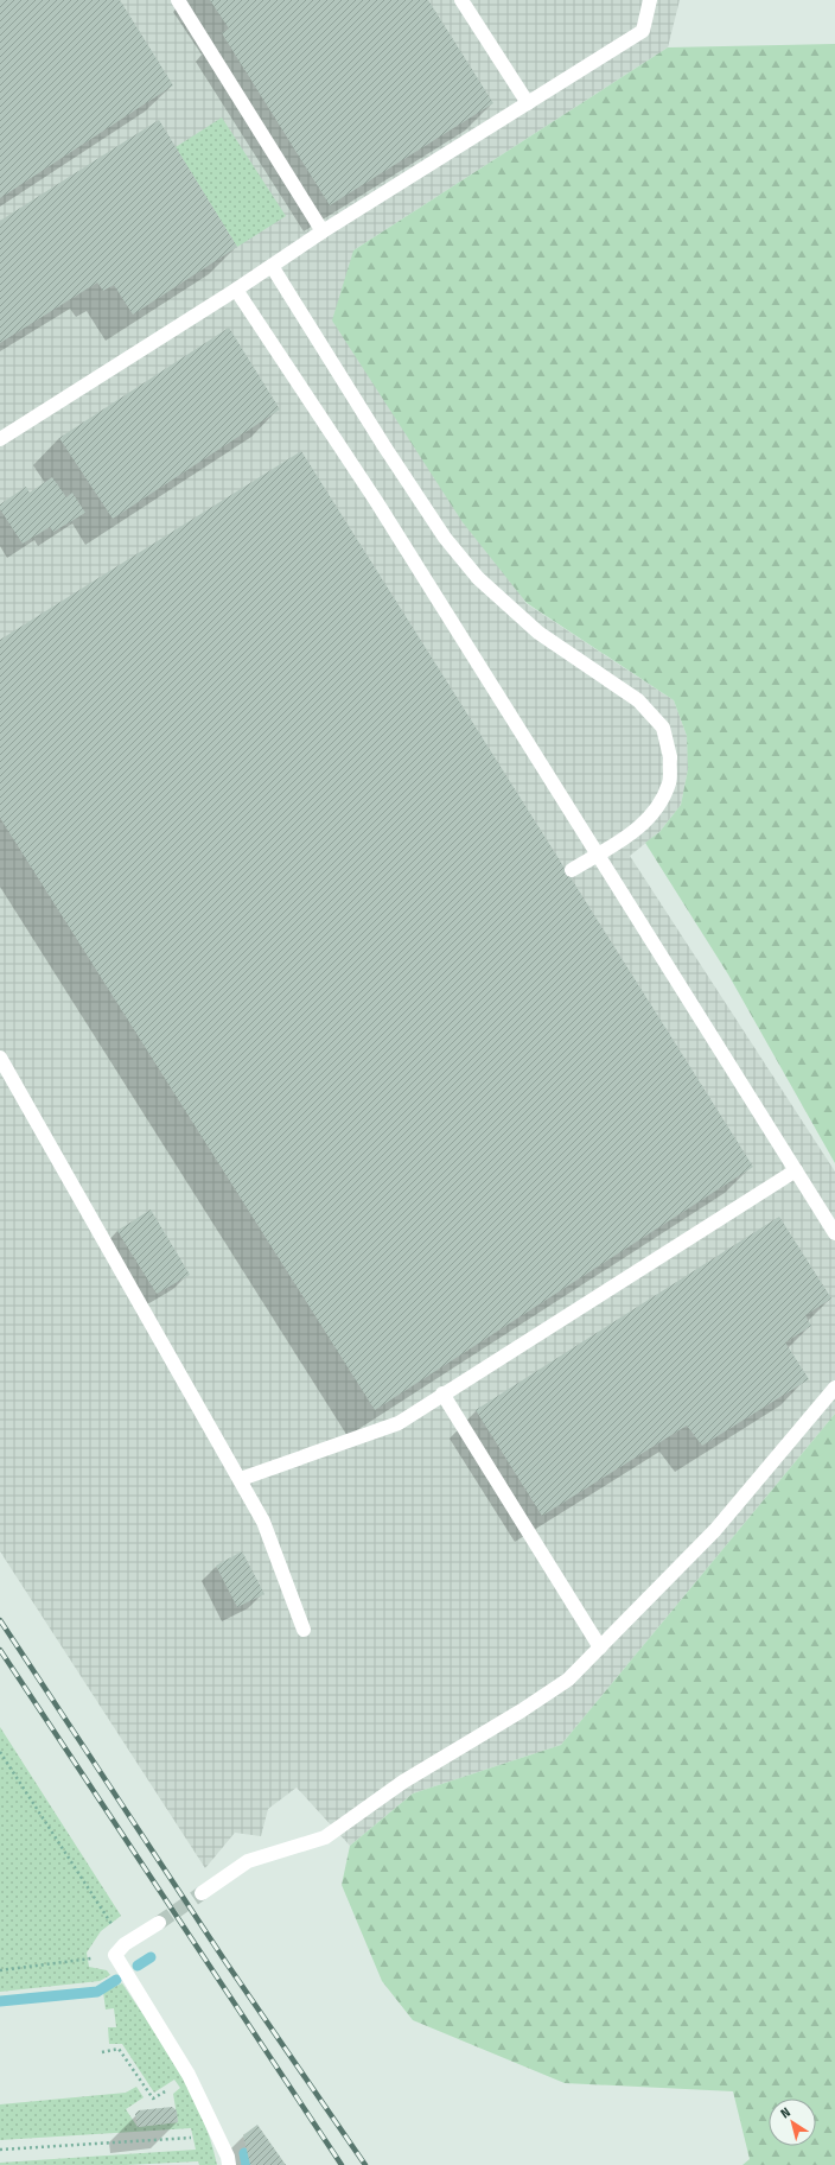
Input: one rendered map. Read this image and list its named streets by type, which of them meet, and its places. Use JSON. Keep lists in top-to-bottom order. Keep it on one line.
{"north":"top left"}
